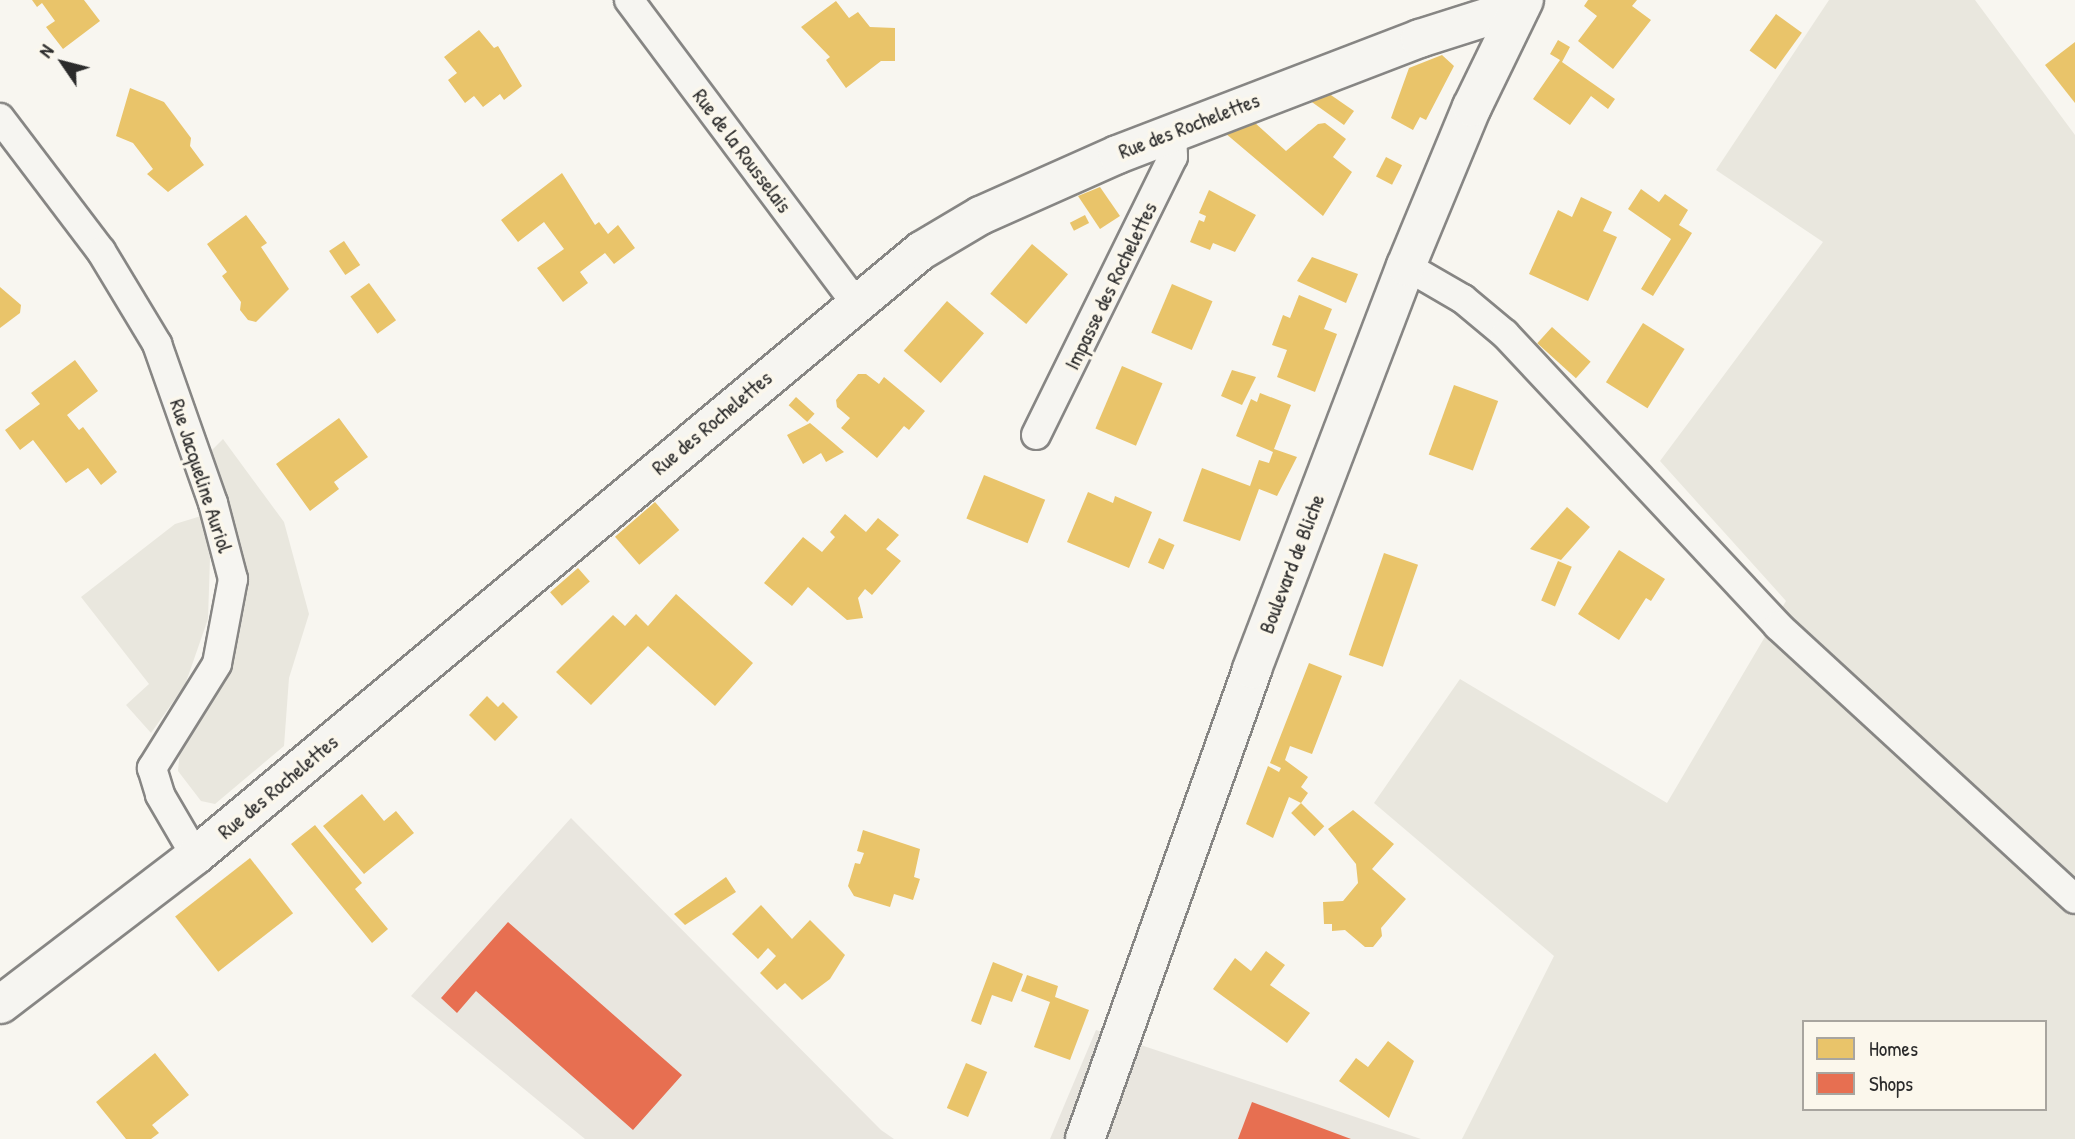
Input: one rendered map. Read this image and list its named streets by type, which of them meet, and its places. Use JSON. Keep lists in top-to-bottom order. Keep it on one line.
{"streets":{"main road":["Boulevard de Bliche"],"street":["Rue des Rochelettes","Rue de la Rousselais","Impasse des Rochelettes","Rue Jacqueline Auriol"]},"crossings":[["Rue des Rochelettes","Rue de la Rousselais"],["Rue des Rochelettes","Impasse des Rochelettes"],["Rue des Rochelettes","Rue Jacqueline Auriol"],["Rue des Rochelettes","Boulevard de Bliche"]],"legend":["Homes","Shops"],"north":"top left"}
